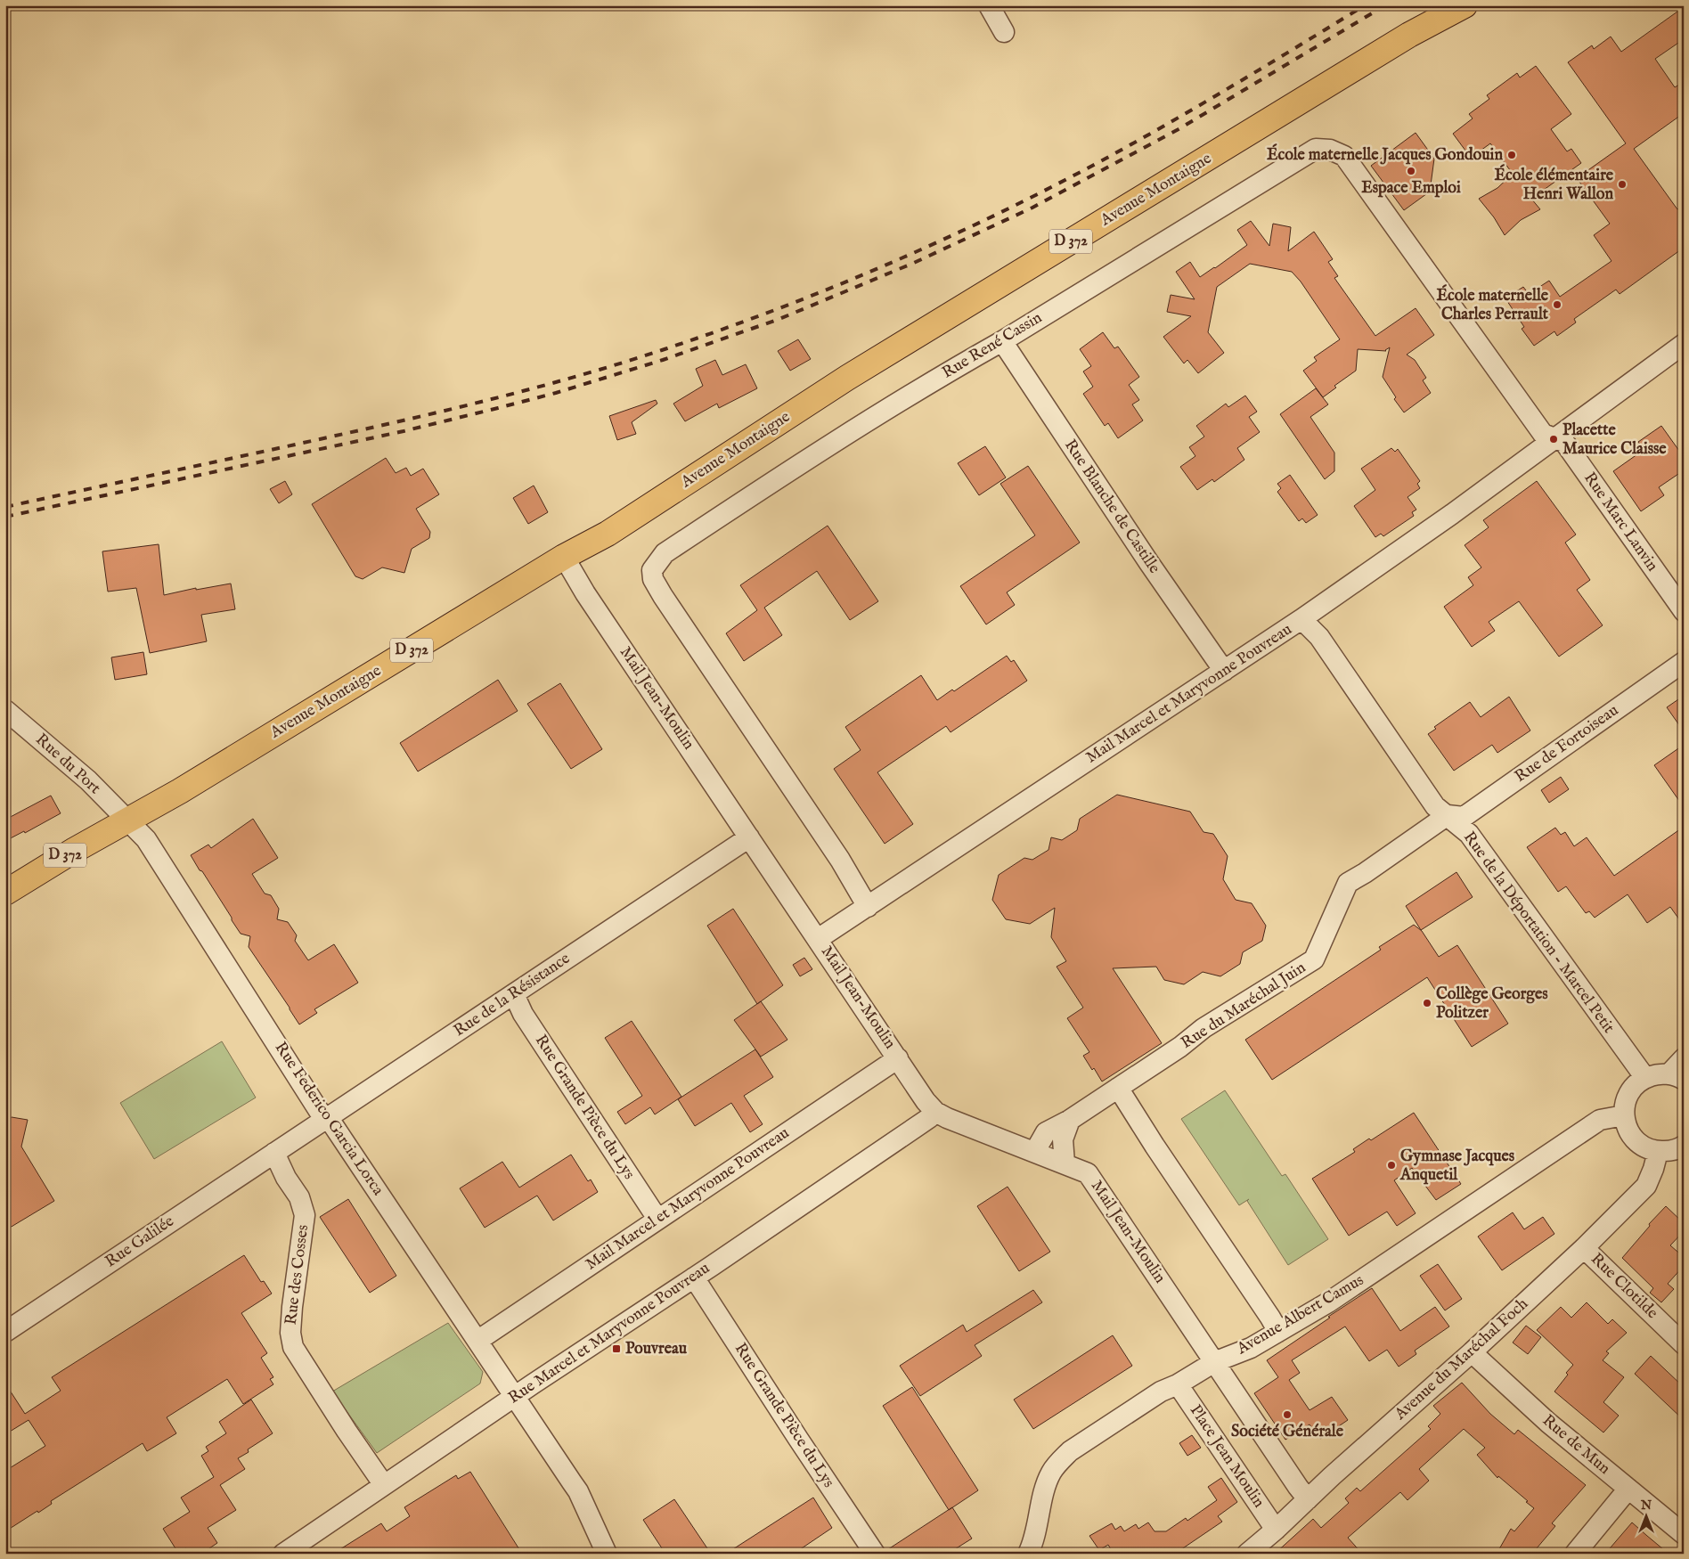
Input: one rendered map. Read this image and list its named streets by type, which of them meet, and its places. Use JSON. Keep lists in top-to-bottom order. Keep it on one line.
{"streets":{"main road":["Avenue Montaigne","D 372"],"street":["Rue René Cassin","Rue Blanche de Castille","Rue Marc Lanvin","Mail Marcel et Maryvonne Pouvreau","Mail Jean-Moulin","Rue de Fortoiseau","Rue du Port","Rue de la Déportation - Marcel Petit","Rue de la Résistance","Rue du Maréchal Juin","Rue Grande Pièce du Lys","Rue Federico Garcia Lorca","Rue Galilée","Rue des Cosses","Rue Clotilde","Avenue Albert Camus","Rue Marcel et Maryvonne Pouvreau","Avenue du Maréchal Foch","Rue de Mun","Place Jean Moulin"]},"crossings":[["Avenue Montaigne","Mail Jean-Moulin"],["Avenue Montaigne","Rue du Port"],["Avenue Montaigne","Rue Federico Garcia Lorca"],["Rue René Cassin","Rue Blanche de Castille"],["Rue René Cassin","Rue Marc Lanvin"],["Rue René Cassin","Mail Marcel et Maryvonne Pouvreau"],["Rue Blanche de Castille","Mail Marcel et Maryvonne Pouvreau"],["Rue Marc Lanvin","Mail Marcel et Maryvonne Pouvreau"],["Mail Marcel et Maryvonne Pouvreau","Mail Jean-Moulin"],["Mail Marcel et Maryvonne Pouvreau","Rue de la Déportation - Marcel Petit"],["Mail Marcel et Maryvonne Pouvreau","Rue Grande Pièce du Lys"],["Mail Marcel et Maryvonne Pouvreau","Rue Federico Garcia Lorca"],["Mail Jean-Moulin","Rue de la Résistance"],["Mail Jean-Moulin","Rue du Maréchal Juin"],["Mail Jean-Moulin","Avenue Albert Camus"],["Mail Jean-Moulin","Rue Marcel et Maryvonne Pouvreau"],["Rue de Fortoiseau","Rue de la Déportation - Marcel Petit"],["Rue de Fortoiseau","Rue du Maréchal Juin"],["Rue du Port","Rue Federico Garcia Lorca"],["Rue de la Déportation - Marcel Petit","Rue du Maréchal Juin"],["Rue de la Résistance","Rue Grande Pièce du Lys"],["Rue de la Résistance","Rue Federico Garcia Lorca"],["Rue de la Résistance","Rue Galilée"],["Rue de la Résistance","Rue des Cosses"],["Rue Grande Pièce du Lys","Rue Marcel et Maryvonne Pouvreau"],["Rue Federico Garcia Lorca","Rue Marcel et Maryvonne Pouvreau"],["Rue Galilée","Rue des Cosses"],["Rue des Cosses","Rue Marcel et Maryvonne Pouvreau"],["Rue Clotilde","Avenue du Maréchal Foch"],["Avenue Albert Camus","Place Jean Moulin"],["Avenue du Maréchal Foch","Rue de Mun"],["Avenue du Maréchal Foch","Place Jean Moulin"]],"places":{"other":["École maternelle Jacques Gondouin","Espace Emploi","École élémentaire Henri Wallon","École maternelle Charles Perrault","Placette Maurice Claisse","Collège Georges Politzer","Gymnase Jacques Anquetil","Société Générale"],"transit":["Pouvreau"]},"north":"top"}
